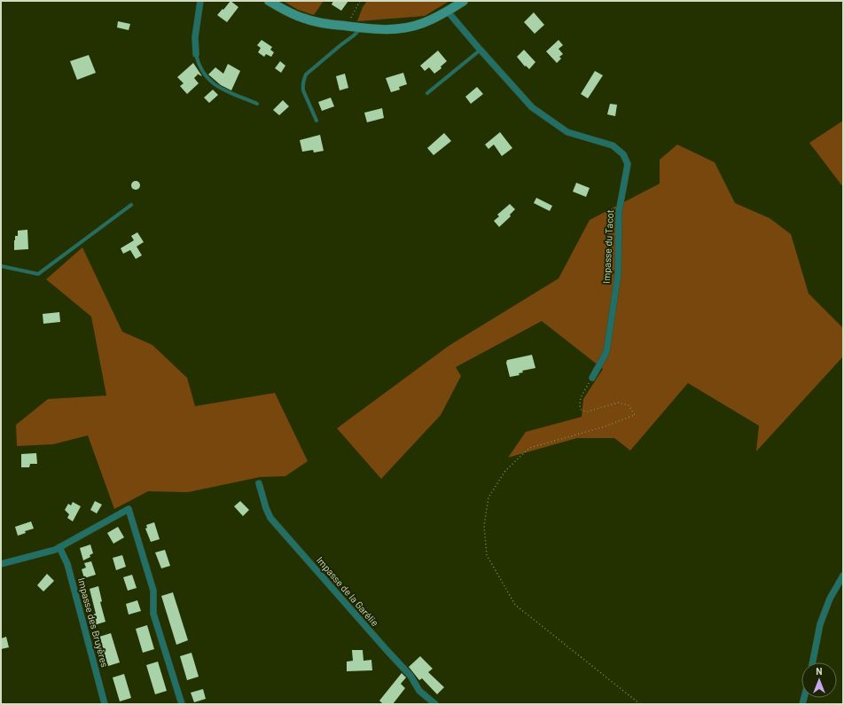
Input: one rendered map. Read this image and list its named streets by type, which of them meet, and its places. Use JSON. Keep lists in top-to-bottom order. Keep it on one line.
{"streets":{"street":["Impasse du Tacot","Impasse de la Garélie","Impasse des Bruyères"]},"north":"top"}
